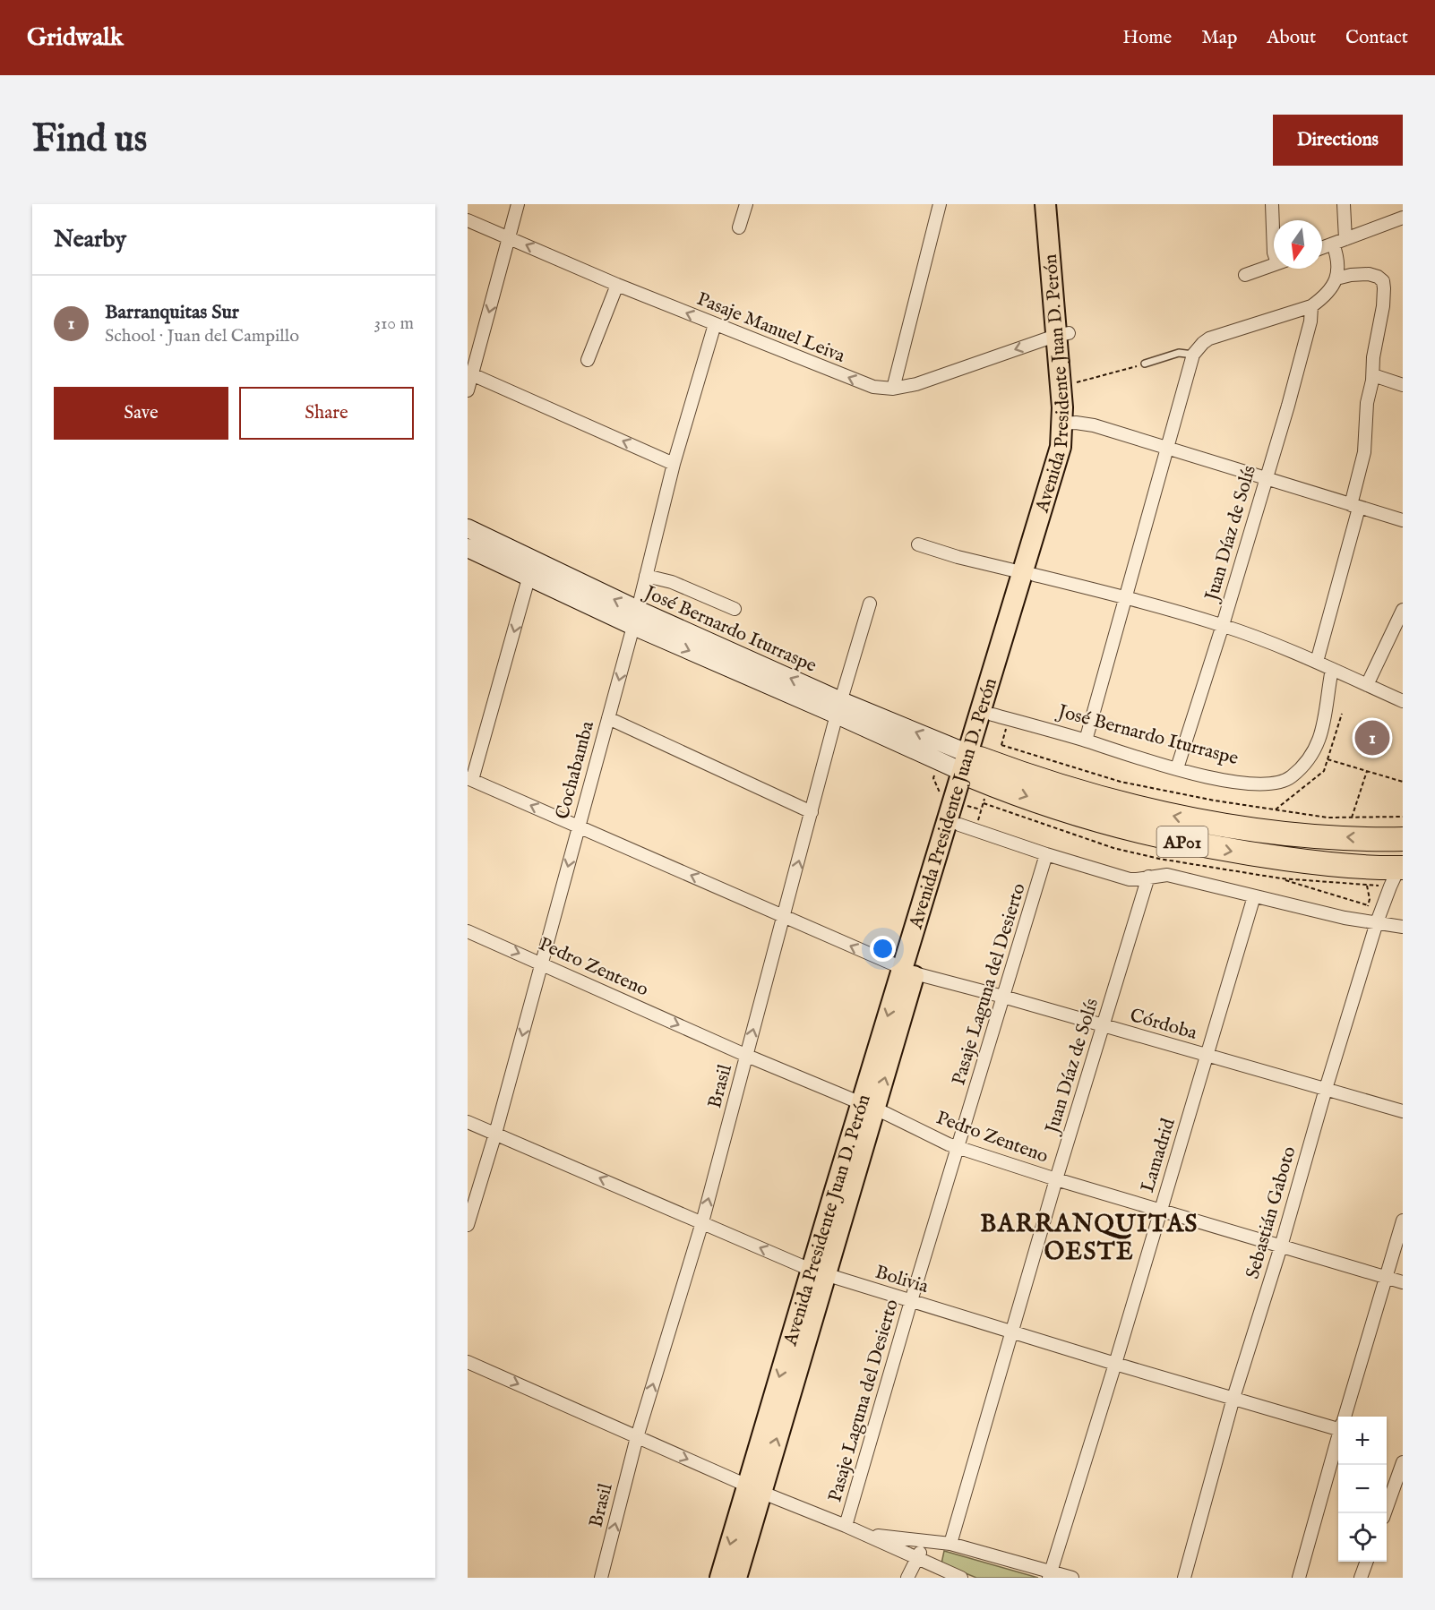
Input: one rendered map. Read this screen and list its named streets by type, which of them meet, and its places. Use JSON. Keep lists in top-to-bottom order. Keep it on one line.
{"streets":{"highway":["AP01"],"main road":["Avenida Presidente Juan D. Perón","José Bernardo Iturraspe"],"street":["Pasaje Manuel Leiva","Juan Díaz de Solís","Cochabamba","Pedro Zenteno","Pasaje Laguna del Desierto","Córdoba","Brasil","Lamadrid","Sebastián Gaboto","Bolivia"]},"crossings":[["Pasaje Manuel Leiva","Avenida Presidente Juan D. Perón"],["Pasaje Manuel Leiva","Cochabamba"],["Avenida Presidente Juan D. Perón","José Bernardo Iturraspe"],["Avenida Presidente Juan D. Perón","AP01"],["Avenida Presidente Juan D. Perón","Pedro Zenteno"],["Avenida Presidente Juan D. Perón","Córdoba"],["Avenida Presidente Juan D. Perón","Bolivia"],["Juan Díaz de Solís","José Bernardo Iturraspe"],["Juan Díaz de Solís","Pedro Zenteno"],["Juan Díaz de Solís","Córdoba"],["Juan Díaz de Solís","Bolivia"],["José Bernardo Iturraspe","Cochabamba"],["José Bernardo Iturraspe","AP01"],["José Bernardo Iturraspe","Brasil"],["Cochabamba","Pedro Zenteno"],["Cochabamba","Córdoba"],["Cochabamba","Bolivia"],["AP01","Sebastián Gaboto"],["Pedro Zenteno","Pasaje Laguna del Desierto"],["Pedro Zenteno","Brasil"],["Pedro Zenteno","Lamadrid"],["Pedro Zenteno","Sebastián Gaboto"],["Pasaje Laguna del Desierto","Córdoba"],["Pasaje Laguna del Desierto","Bolivia"],["Córdoba","Brasil"],["Córdoba","Lamadrid"],["Córdoba","Sebastián Gaboto"],["Brasil","Bolivia"],["Lamadrid","Bolivia"],["Sebastián Gaboto","Bolivia"]],"one_way":["Pasaje Manuel Leiva","Cochabamba","Córdoba","Brasil","Bolivia"],"districts":["BARRANQUITAS OESTE"],"north":"bottom","page":{"header":"Gridwalk","nav":["Home","Map","About","Contact"],"buttons":["Directions",["Save","Share"]],"title":"Find us","heading":"Nearby","list":[{"mark":"1","name":"Barranquitas Sur","note":"School · Juan del Campillo","value":"310 m"}],"pins":"1","map_buttons":["+","−"]}}
